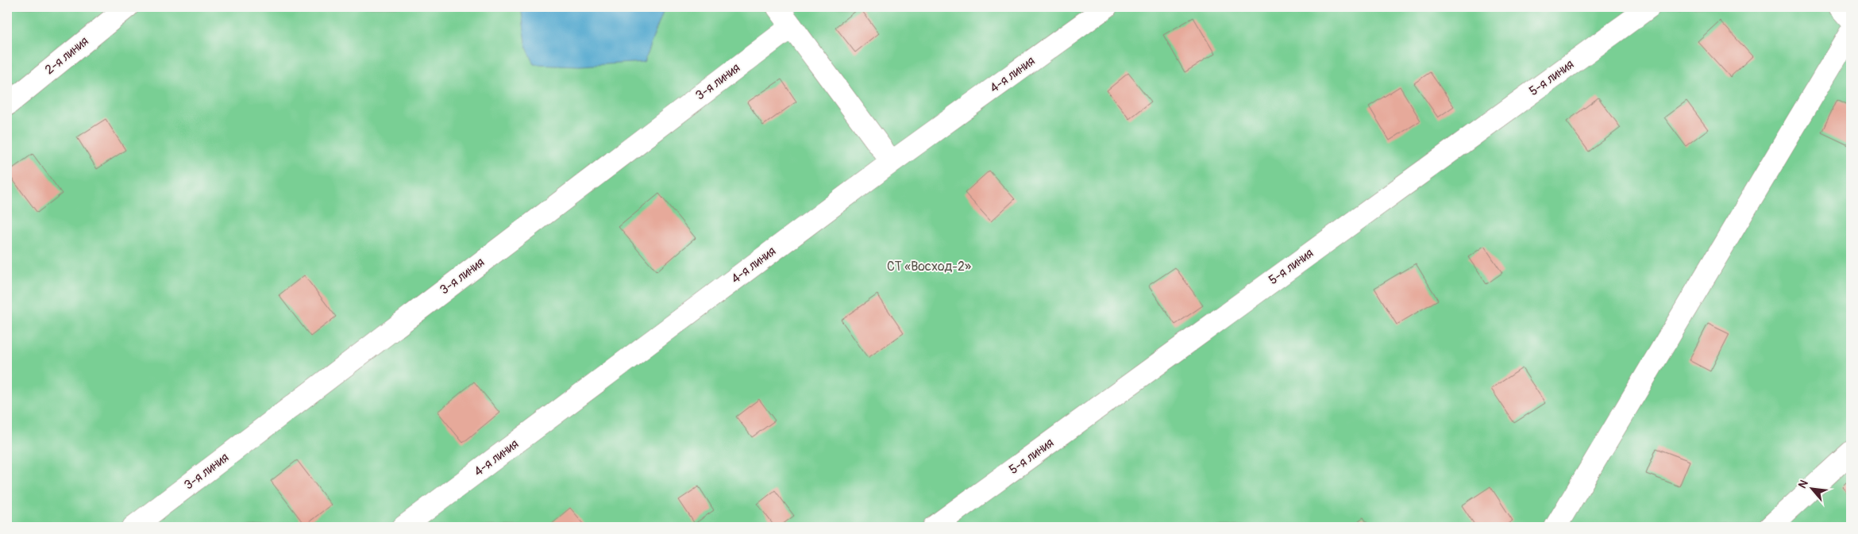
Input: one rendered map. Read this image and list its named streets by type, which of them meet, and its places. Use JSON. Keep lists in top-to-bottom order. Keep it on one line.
{"streets":{"street":["2-я линия","4-я линия","5-я линия","3-я линия"]},"parks":["СТ «Восход-2»"],"north":"top left"}
